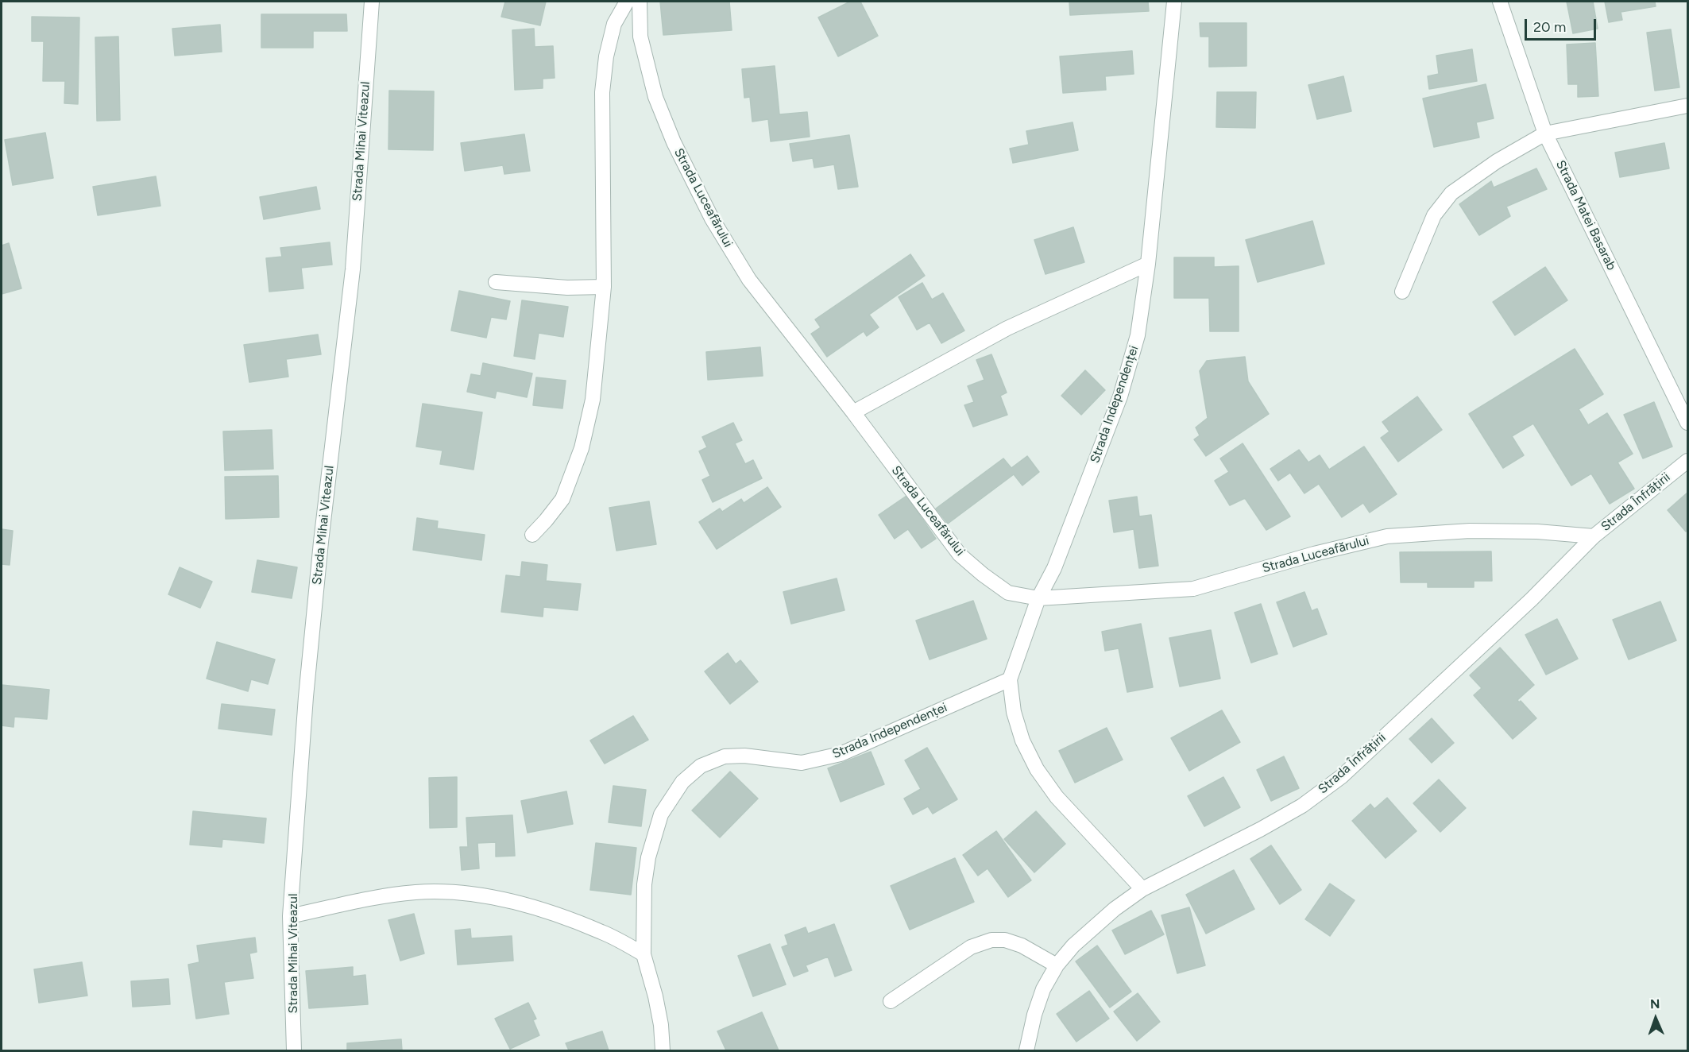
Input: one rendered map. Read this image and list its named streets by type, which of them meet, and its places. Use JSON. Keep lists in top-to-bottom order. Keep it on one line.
{"streets":{"street":["Strada Mihai Viteazul","Strada Luceafărului","Strada Matei Basarab","Strada Independenței","Strada Înfrățirii"]},"crossings":[["Strada Luceafărului","Strada Independenței"],["Strada Luceafărului","Strada Înfrățirii"],["Strada Independenței","Strada Înfrățirii"]],"scale_bar":"20 m","north":"top"}
